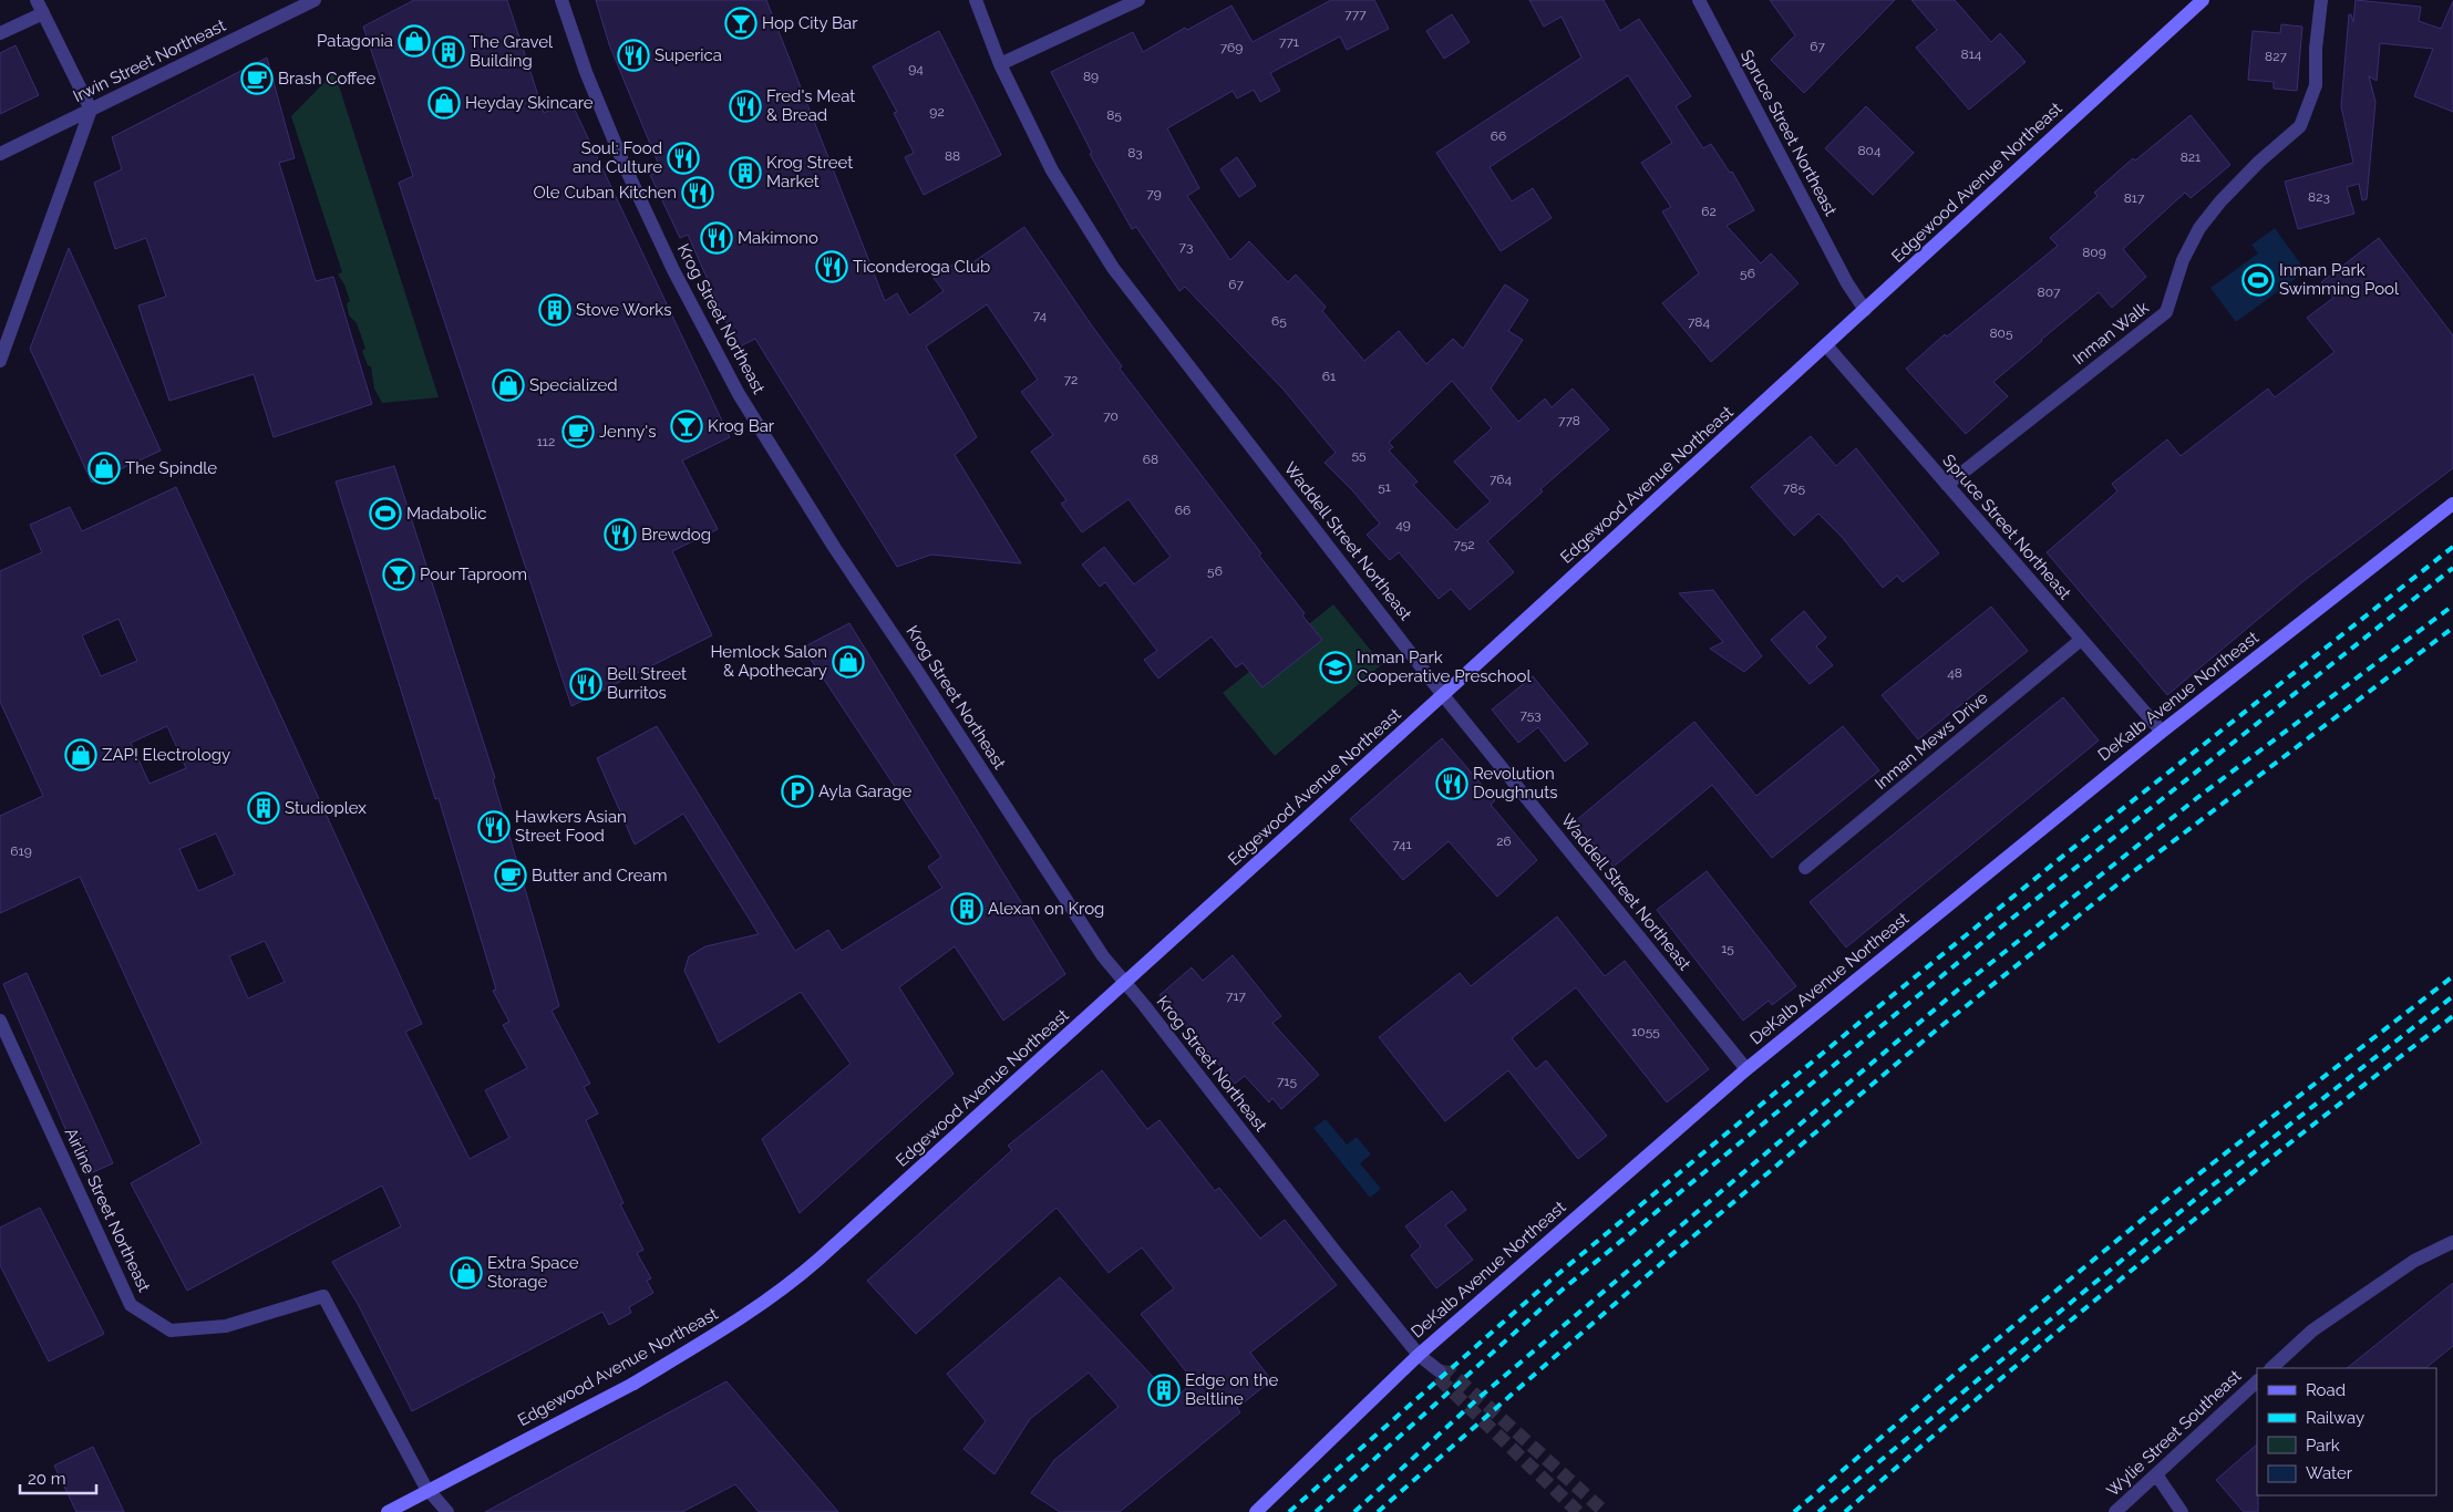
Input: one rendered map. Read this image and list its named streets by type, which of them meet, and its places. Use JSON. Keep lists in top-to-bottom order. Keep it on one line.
{"streets":{"main road":["Edgewood Avenue Northeast","DeKalb Avenue Northeast"],"street":["Irwin Street Northeast","Spruce Street Northeast","Krog Street Northeast","Inman Walk","Waddell Street Northeast","Inman Mews Drive","Airline Street Northeast","Wylie Street Southeast"]},"crossings":[["Spruce Street Northeast","Edgewood Avenue Northeast"],["Spruce Street Northeast","Inman Walk"],["Spruce Street Northeast","DeKalb Avenue Northeast"],["Spruce Street Northeast","Inman Mews Drive"],["Edgewood Avenue Northeast","Krog Street Northeast"],["Edgewood Avenue Northeast","Waddell Street Northeast"],["Krog Street Northeast","DeKalb Avenue Northeast"],["Waddell Street Northeast","DeKalb Avenue Northeast"]],"places":{"bar":["Hop City Bar","Krog Bar","Pour Taproom"],"shop":["Patagonia","Heyday Skincare","Specialized","The Spindle","Hemlock Salon & Apothecary","ZAP! Electrology","Extra Space Storage"],"building":["The Gravel Building","Krog Street Market","Stove Works","Studioplex","Alexan on Krog","Edge on the Beltline"],"restaurant":["Superica","Fred's Meat & Bread","Soul: Food and Culture","Ole Cuban Kitchen","Makimono","Ticonderoga Club","Brewdog","Bell Street Burritos","Revolution Doughnuts","Hawkers Asian Street Food"],"cafe":["Brash Coffee","Jenny's","Butter and Cream"],"sports":["Inman Park Swimming Pool","Madabolic"],"school or university":["Inman Park Cooperative Preschool"],"parking":["Ayla Garage"]},"house_numbers":["777","771","67","769","814","827","94","89","92","85","66","804","83","88","821","79","823","817","62","73","809","56","67","807","74","65","784","805","61","72","70","778","112","55","68","764","51","785","66","49","752","56","48","753","26","741","619","15","717","1055","715"],"legend":["Road","Railway","Park","Water"],"scale_bar":"20 m"}
